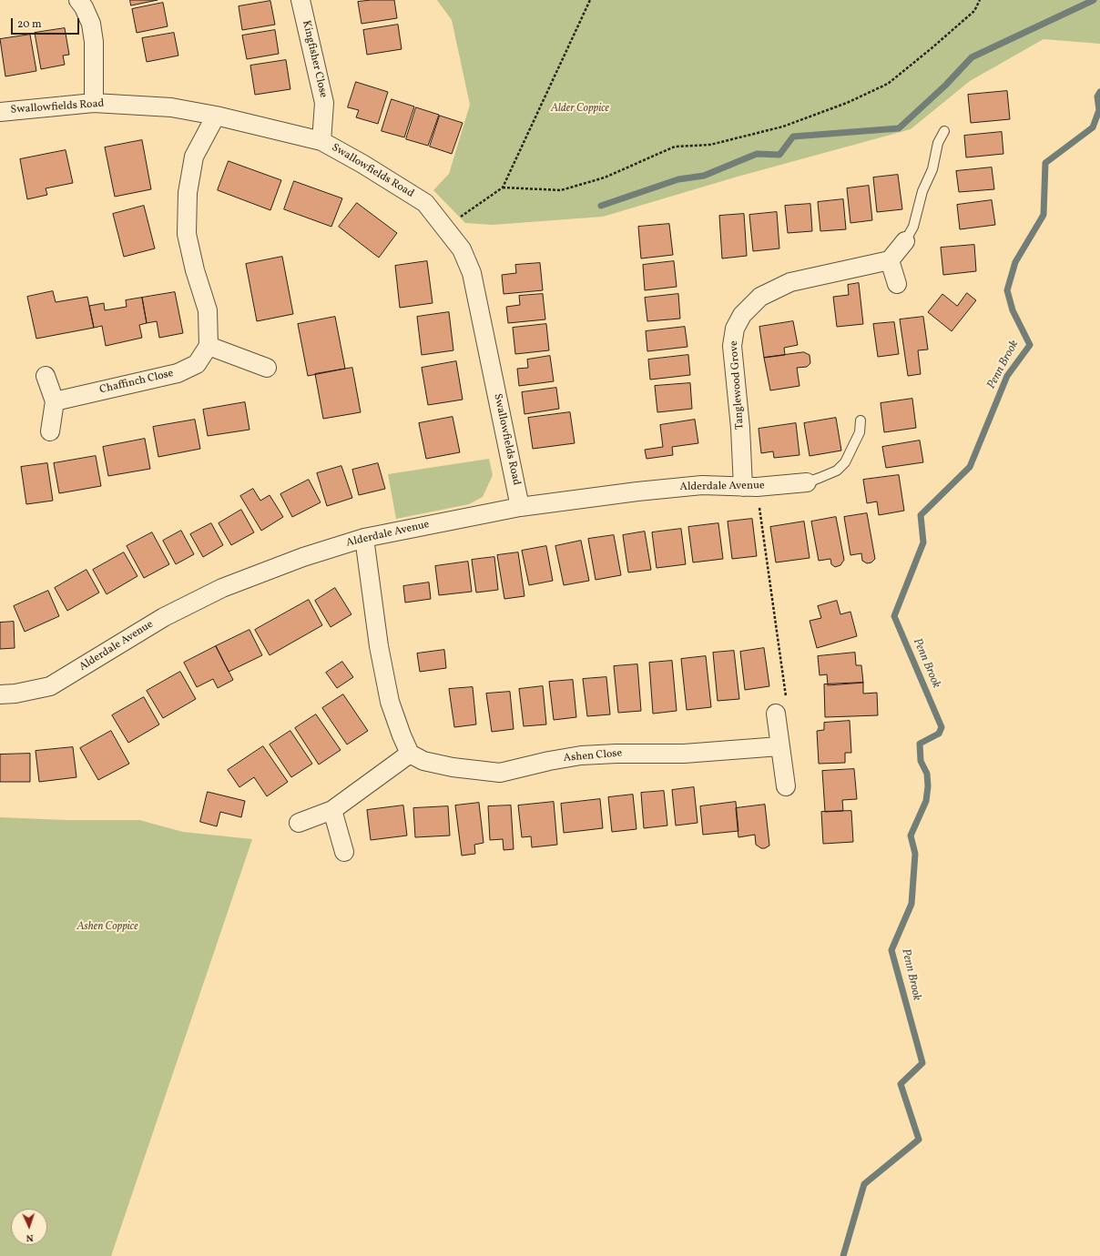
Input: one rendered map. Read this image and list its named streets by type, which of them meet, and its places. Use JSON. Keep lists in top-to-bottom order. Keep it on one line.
{"streets":{"street":["Kingfisher Close","Swallowfields Road","Chaffinch Close","Tanglewood Grove","Alderdale Avenue","Ashen Close"]},"crossings":[["Kingfisher Close","Swallowfields Road"],["Swallowfields Road","Alderdale Avenue"],["Tanglewood Grove","Alderdale Avenue"]],"water":["Penn Brook"],"parks":["Alder Coppice","Ashen Coppice"],"scale_bar":"20 m","north":"bottom"}
